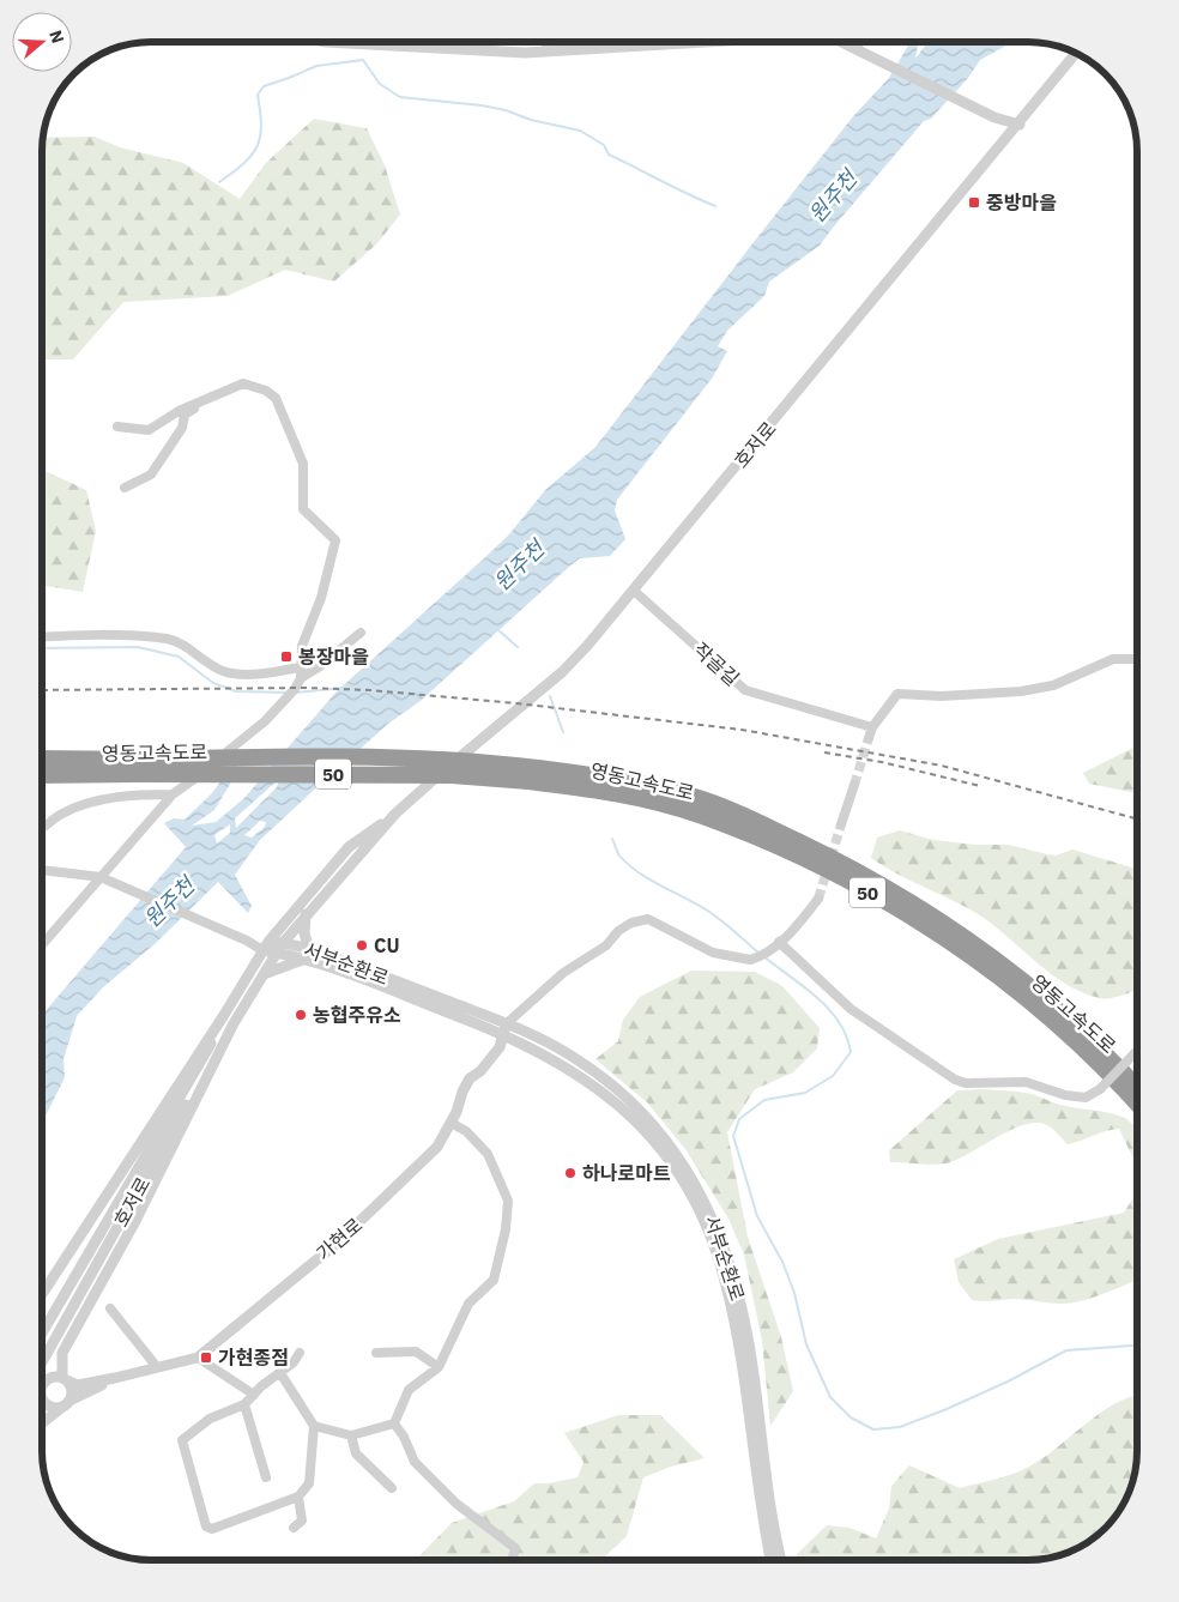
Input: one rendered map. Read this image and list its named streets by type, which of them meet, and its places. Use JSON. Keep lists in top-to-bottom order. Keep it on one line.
{"streets":{"highway":["영동고속도로","50"],"street":["호저로","작골길","서부순환로","가현로"]},"crossings":[["호저로","작골길"],["호저로","서부순환로"],["서부순환로","가현로"]],"water":["원주천"],"places":{"transit":["중방마을","봉장마을","가현종점"],"other":["CU","농협주유소","하나로마트"]},"north":"right"}
